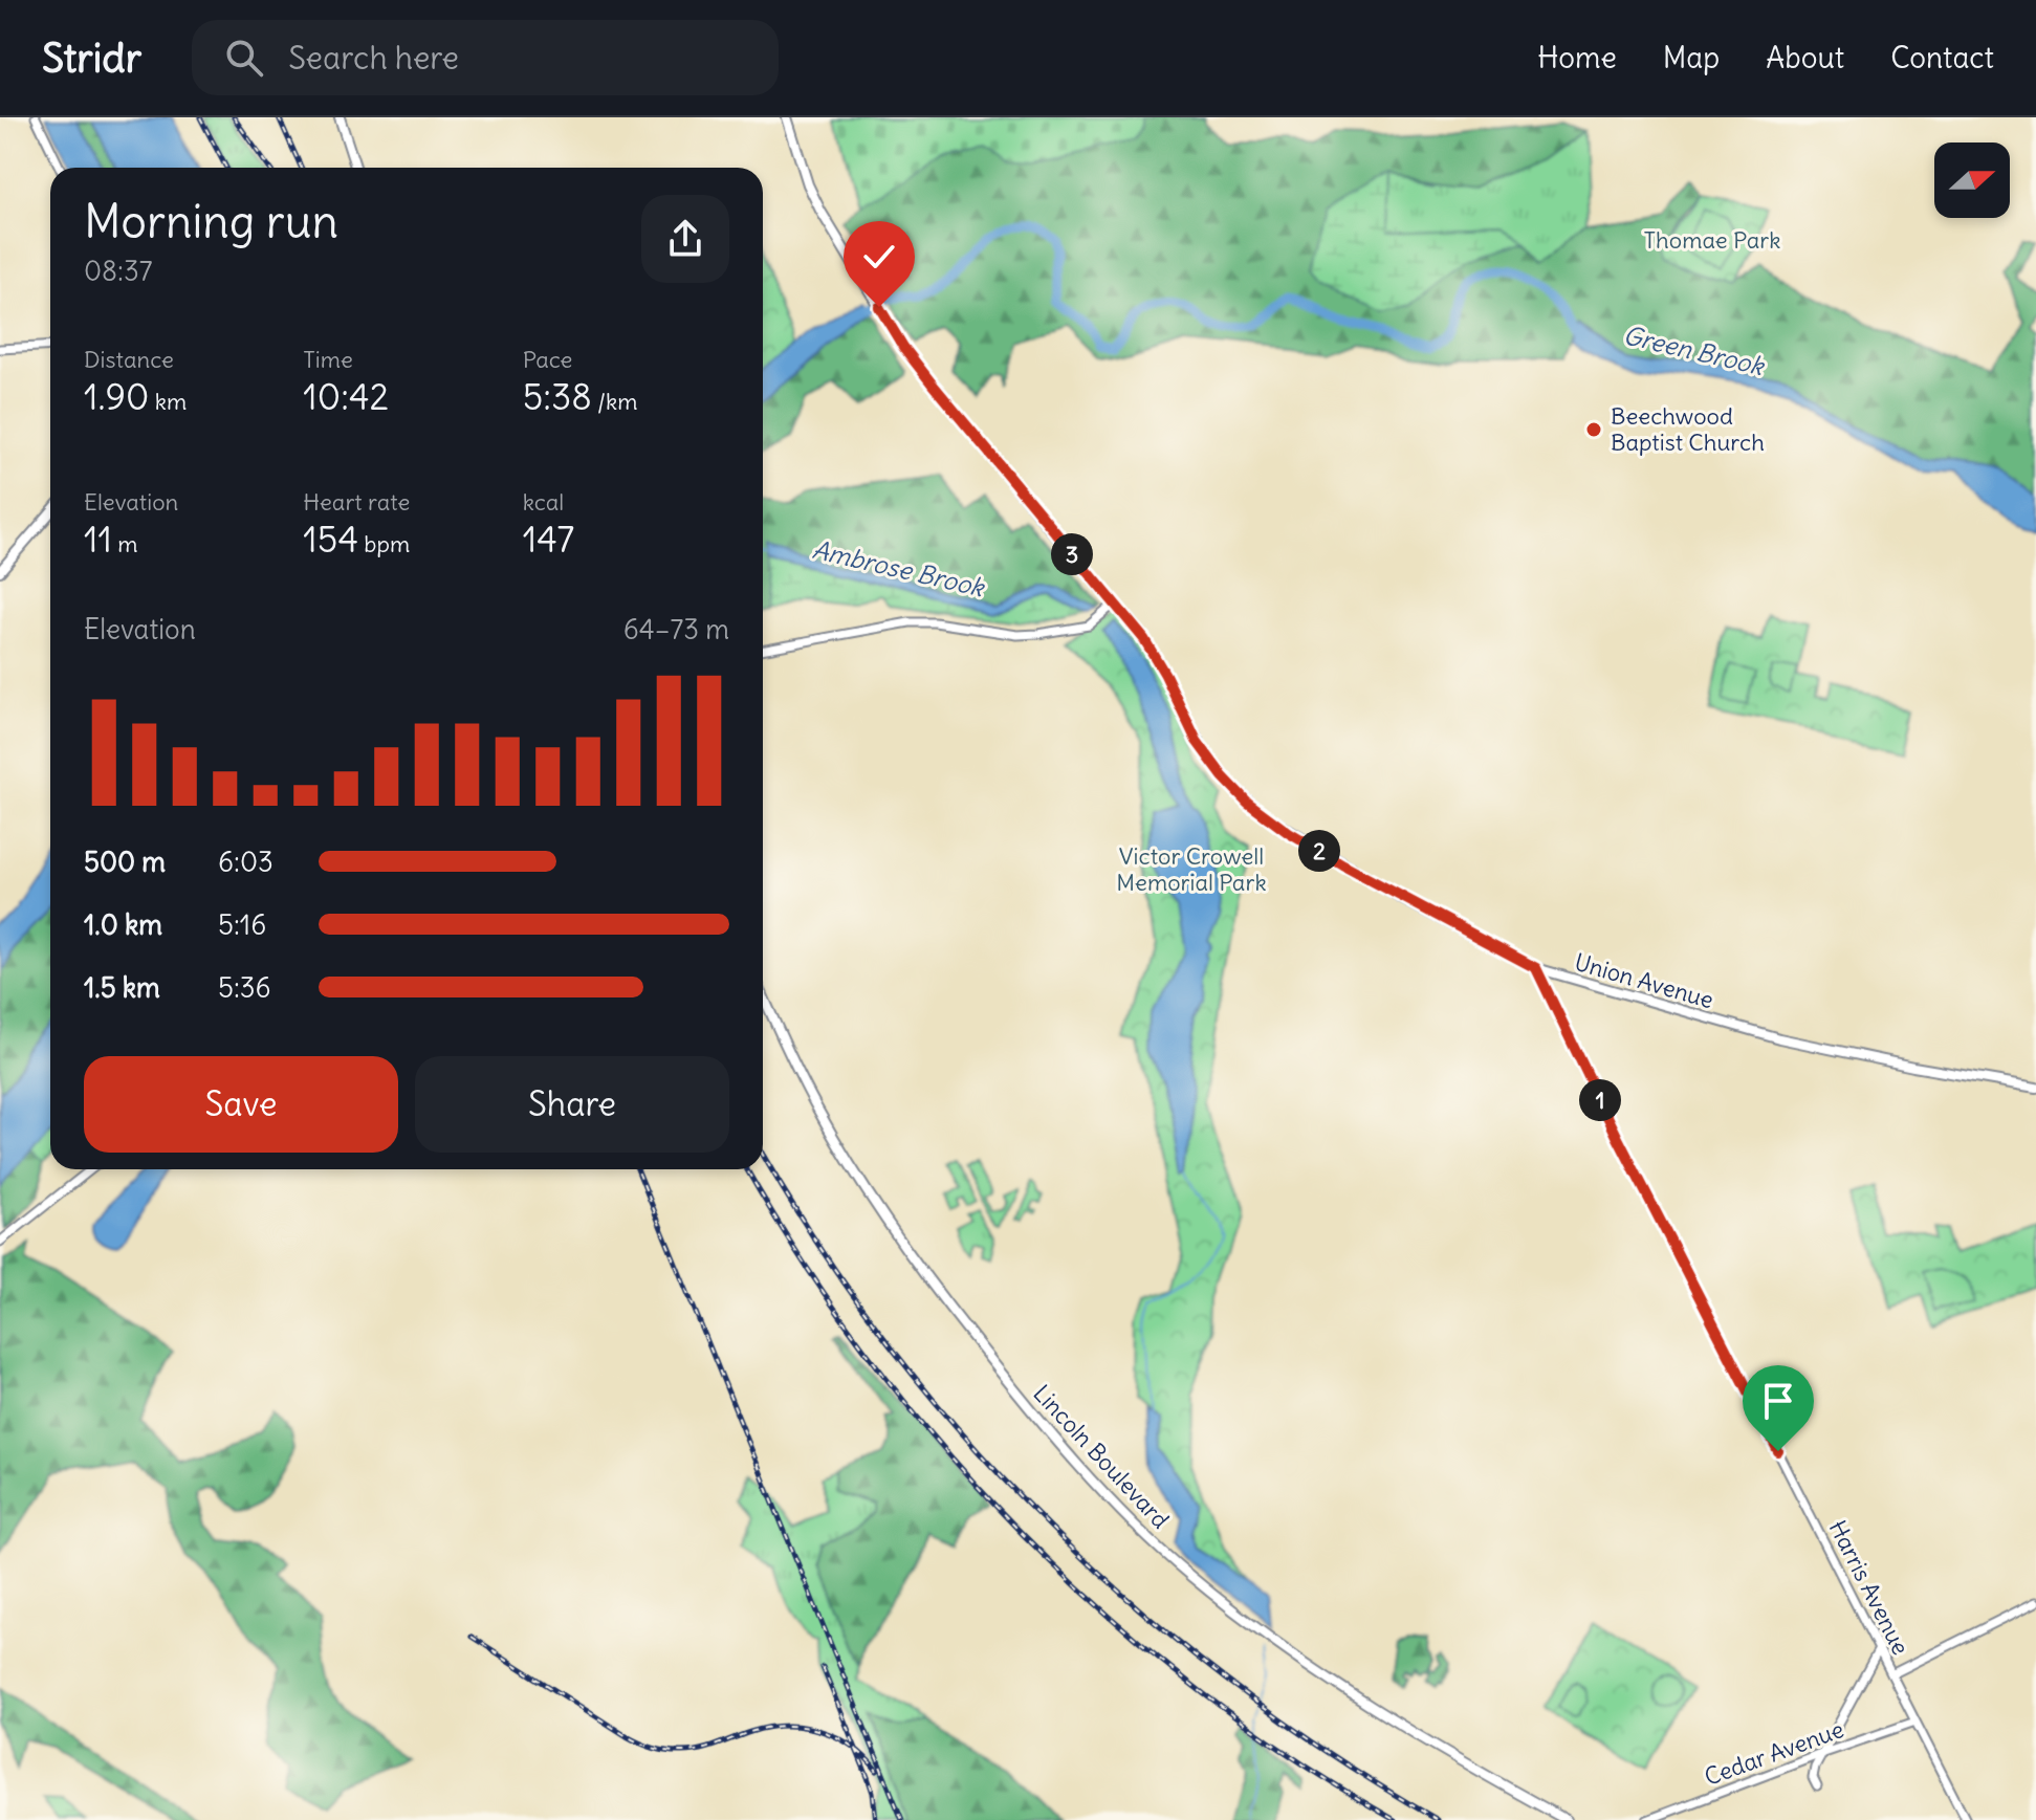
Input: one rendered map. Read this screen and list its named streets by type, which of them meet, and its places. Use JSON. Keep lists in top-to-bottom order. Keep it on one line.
{"streets":{"main road":["Union Avenue","Lincoln Boulevard"],"street":["Harris Avenue","Cedar Avenue"]},"crossings":[["Union Avenue","Harris Avenue"],["Harris Avenue","Cedar Avenue"]],"water":["Green Brook","Ambrose Brook"],"parks":["Thomae Park","Victor Crowell Memorial Park"],"places":["Beechwood Baptist Church"],"north":"right","page":{"header":"Stridr","search":"Search here","nav":["Home","Map","About","Contact"],"heading":["Morning run","08:37"],"stats":[["Distance","1.90 km"],["Time","10:42"],["Pace","5:38 /km"],["Elevation","11 m"],["Heart rate","154 bpm"],["kcal","147"]],"pins":["3","2","1"],"chart":["Elevation","64–73 m"],"list":[{"name":"500 m","note":"6:03"},{"name":"1.0 km","note":"5:16"},{"name":"1.5 km","note":"5:36"}],"buttons":["Save","Share"]}}
